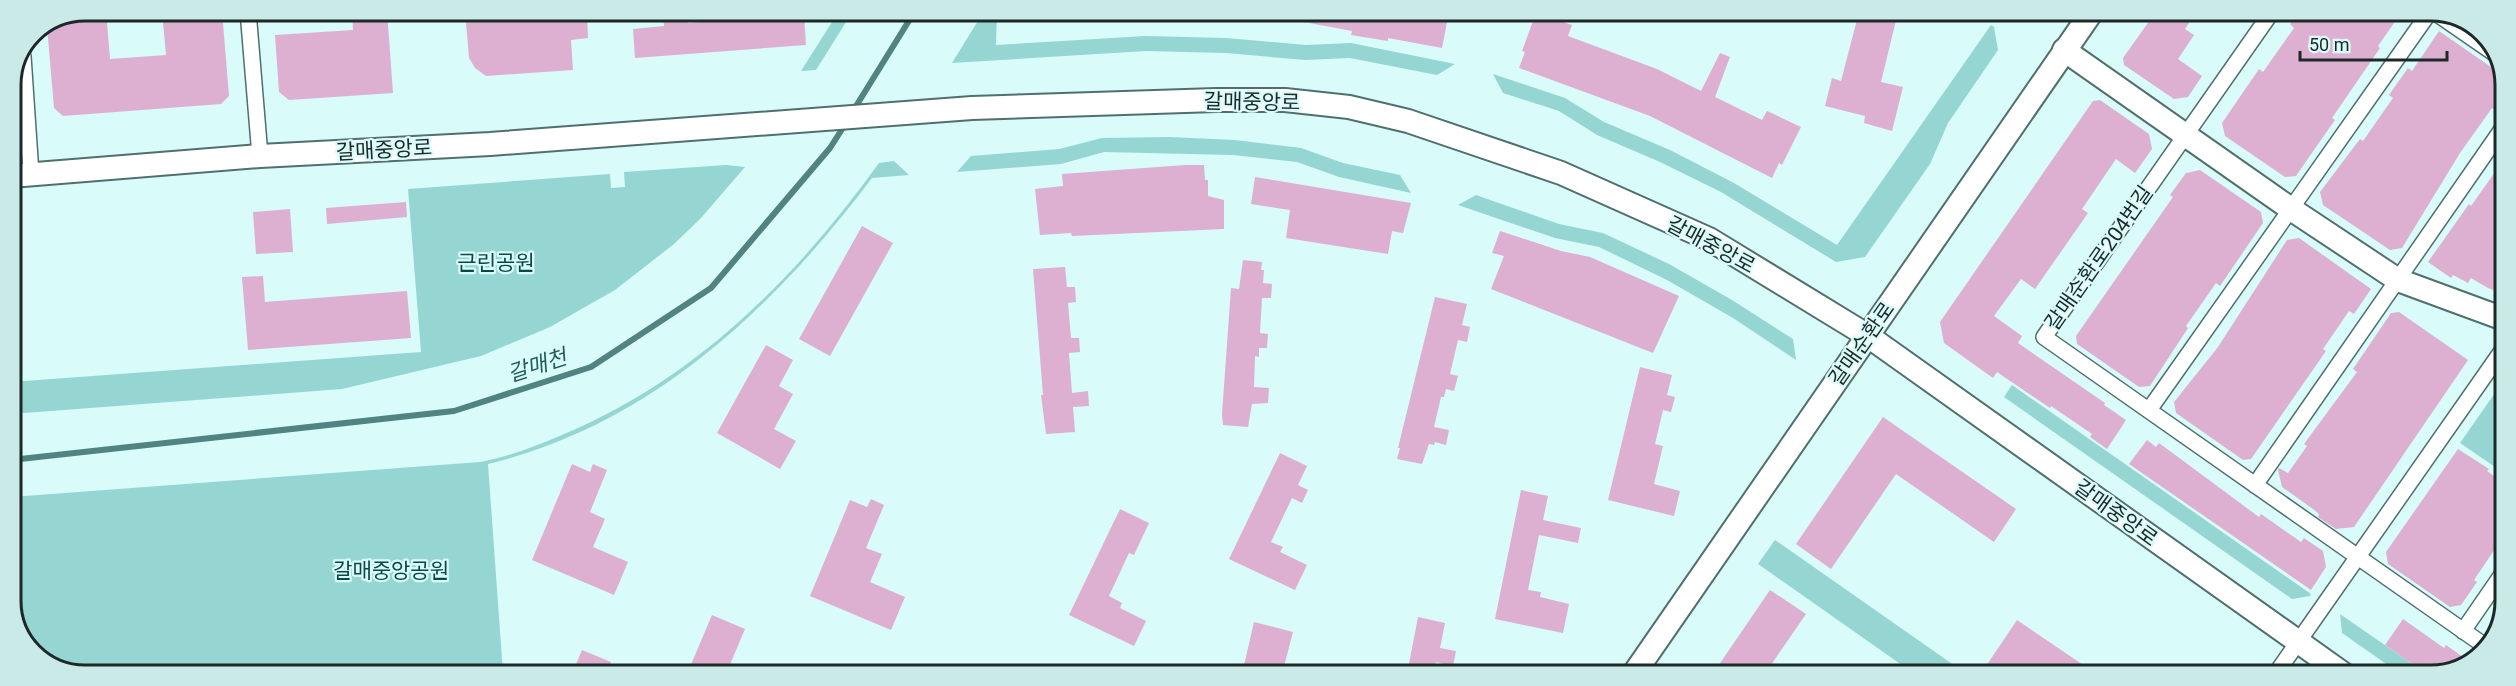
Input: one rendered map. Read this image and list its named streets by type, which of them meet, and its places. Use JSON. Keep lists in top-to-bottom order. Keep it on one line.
{"streets":{"street":["갈매중앙로","갈매순환로204번길","갈매순환로"]},"crossings":[["갈매중앙로","갈매순환로"]],"water":["갈매천"],"parks":["근린공원","갈매중앙공원"],"scale_bar":"50 m"}
